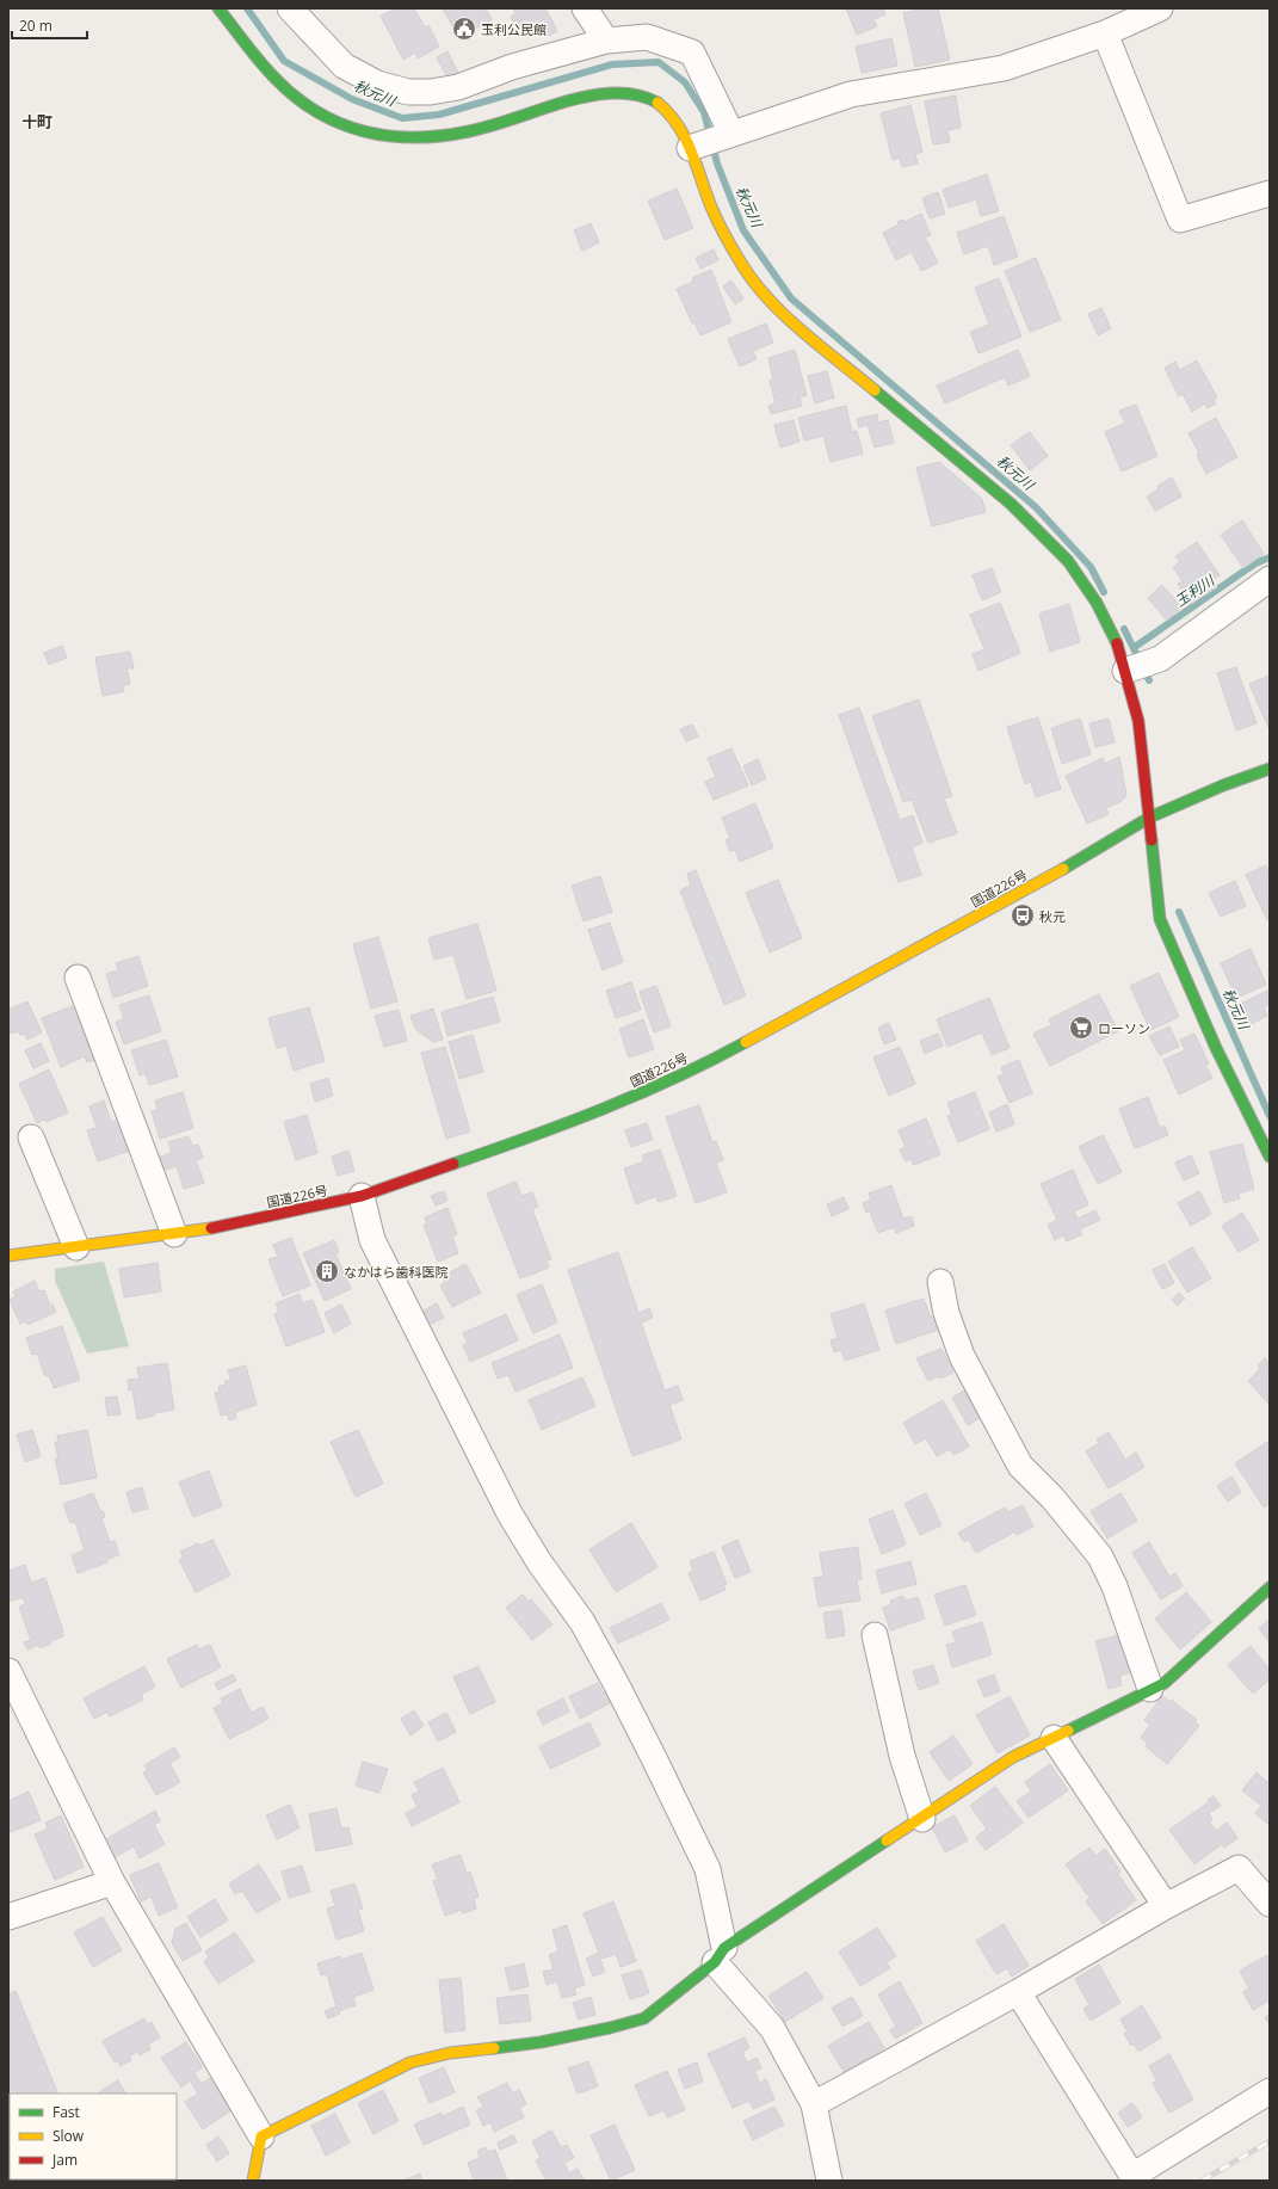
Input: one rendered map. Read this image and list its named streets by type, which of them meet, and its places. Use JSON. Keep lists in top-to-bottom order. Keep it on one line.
{"streets":{"main road":["国道226号"]},"districts":["十町"],"water":["秋元川","玉利川"],"places":{"public building":["玉利公民館"],"bus stop":["秋元"],"supermarket":["ローソン"],"building":["なかはら歯科医院"]},"legend":["Fast","Slow","Jam"],"scale_bar":"20 m"}
